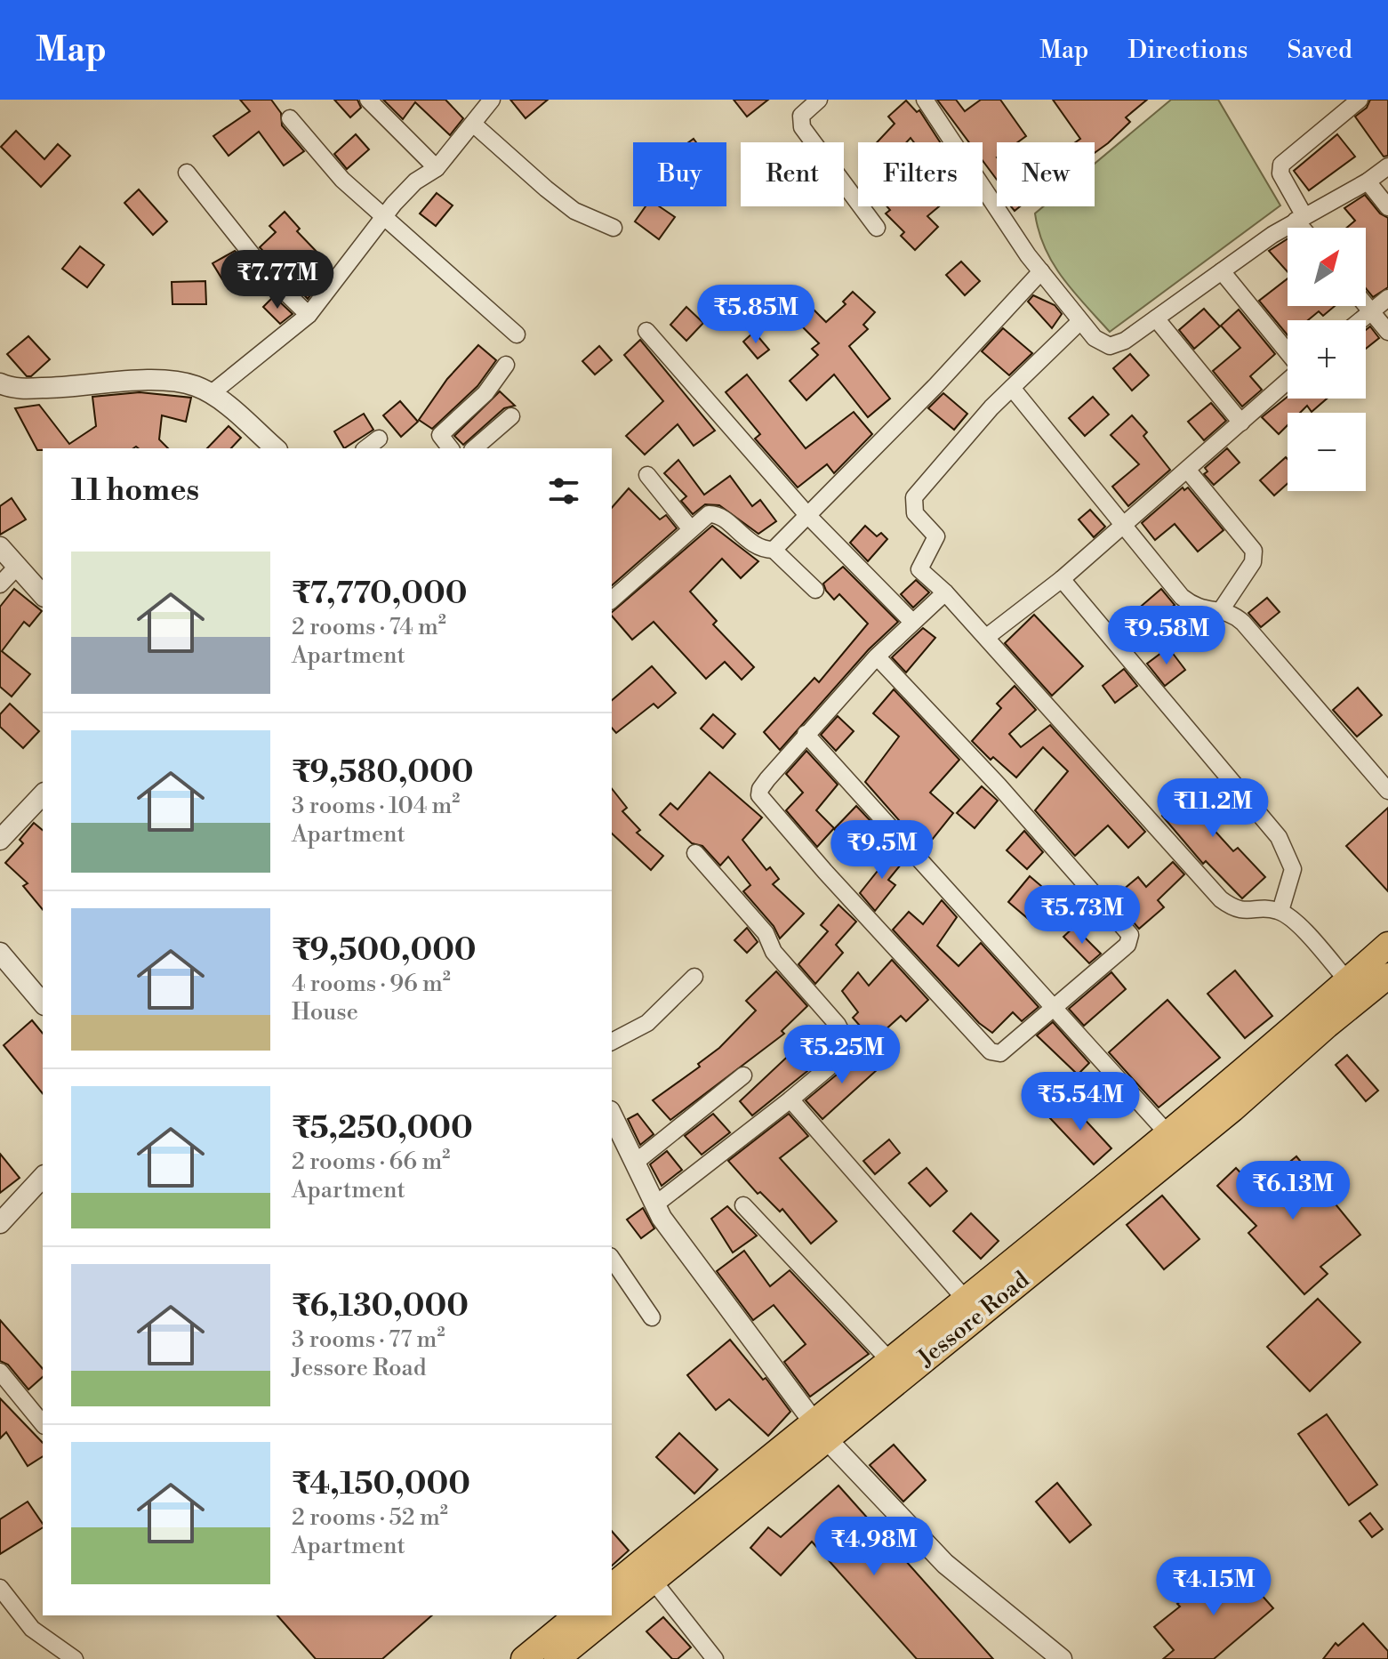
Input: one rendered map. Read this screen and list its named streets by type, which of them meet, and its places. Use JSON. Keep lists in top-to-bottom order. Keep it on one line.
{"streets":{"highway":["Jessore Road"]},"north":"top right","page":{"header":"Map","nav":["Map","Directions","Saved"],"chip":["Buy","Rent","Filters","New"],"map_buttons":["+","−"],"price":["₹7.77M","₹5.85M","₹9.58M","₹11.2M","₹9.5M","₹5.73M","₹5.25M","₹5.54M","₹6.13M","₹4.98M","₹4.15M"],"heading":"11 homes","list":[{"name":"₹7,770,000","note":"2 rooms · 74 m² · Apartment"},{"name":"₹9,580,000","note":"3 rooms · 104 m² · Apartment"},{"name":"₹9,500,000","note":"4 rooms · 96 m² · House"},{"name":"₹5,250,000","note":"2 rooms · 66 m² · Apartment"},{"name":"₹6,130,000","note":"3 rooms · 77 m² · Jessore Road"},{"name":"₹4,150,000","note":"2 rooms · 52 m² · Apartment"}]}}
